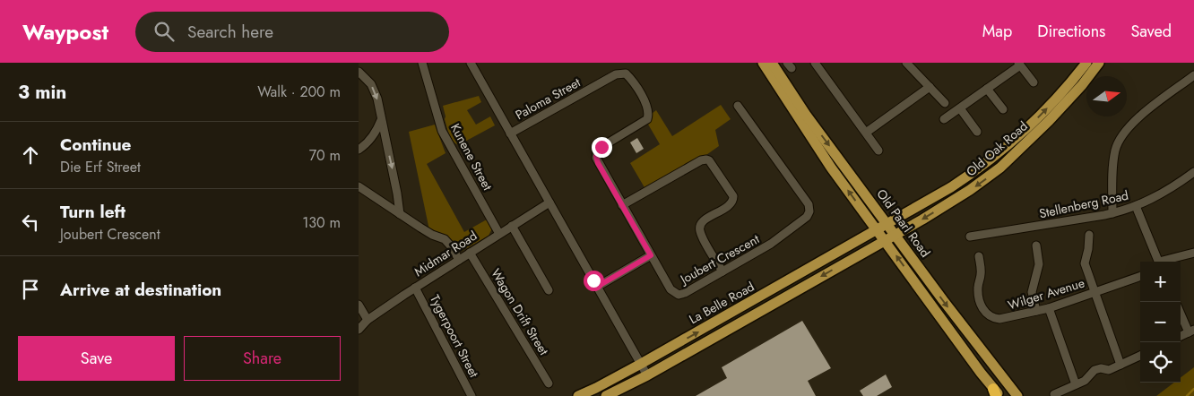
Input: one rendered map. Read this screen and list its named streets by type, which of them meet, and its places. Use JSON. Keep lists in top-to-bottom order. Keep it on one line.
{"streets":{"main road":["Old Oak Road","Old Paarl Road","La Belle Road"],"street":["Paloma Street","Kunene Street","Stellenberg Road","Midmar Road","Joubert Crescent","Wilger Avenue","Wagon Drift Street","Tygerpoort Street"]},"crossings":[["Paloma Street","Joubert Crescent"],["Old Oak Road","Old Paarl Road"],["Old Oak Road","La Belle Road"],["Kunene Street","Midmar Road"],["Old Paarl Road","La Belle Road"],["Midmar Road","Wagon Drift Street"],["Midmar Road","Tygerpoort Street"]],"north":"right","page":{"header":"Waypost","search":"Search here","nav":["Map","Directions","Saved"],"heading":["3 min","Walk · 200 m"],"list":[["Continue","Die Erf Street","70 m"],["Turn left","Joubert Crescent","130 m"],"Arrive at destination"],"map_buttons":["+","−"],"buttons":["Save","Share"]}}
